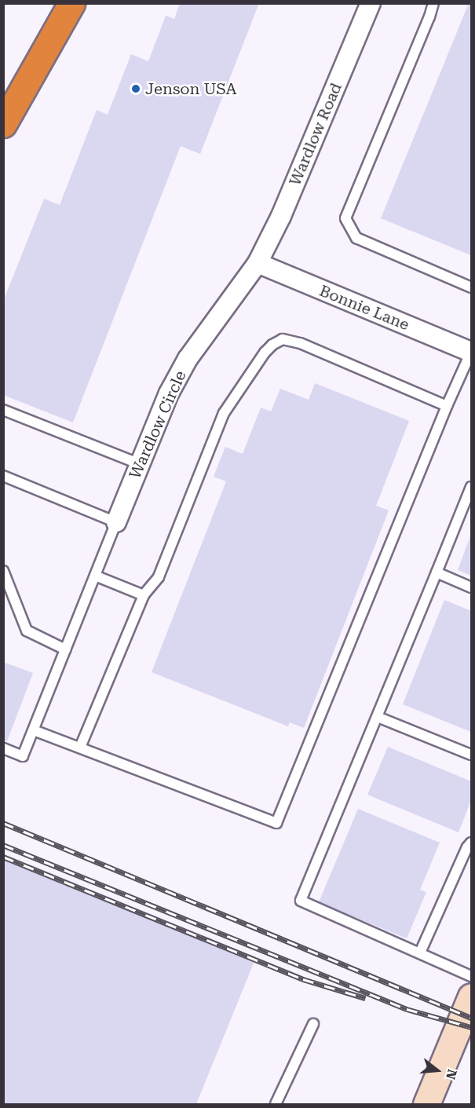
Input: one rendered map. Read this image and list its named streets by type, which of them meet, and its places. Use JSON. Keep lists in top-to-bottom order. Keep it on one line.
{"streets":{"street":["Wardlow Road","Bonnie Lane","Wardlow Circle"]},"crossings":[["Wardlow Road","Bonnie Lane"],["Wardlow Road","Wardlow Circle"],["Bonnie Lane","Wardlow Circle"]],"places":["Jenson USA"],"north":"right"}
